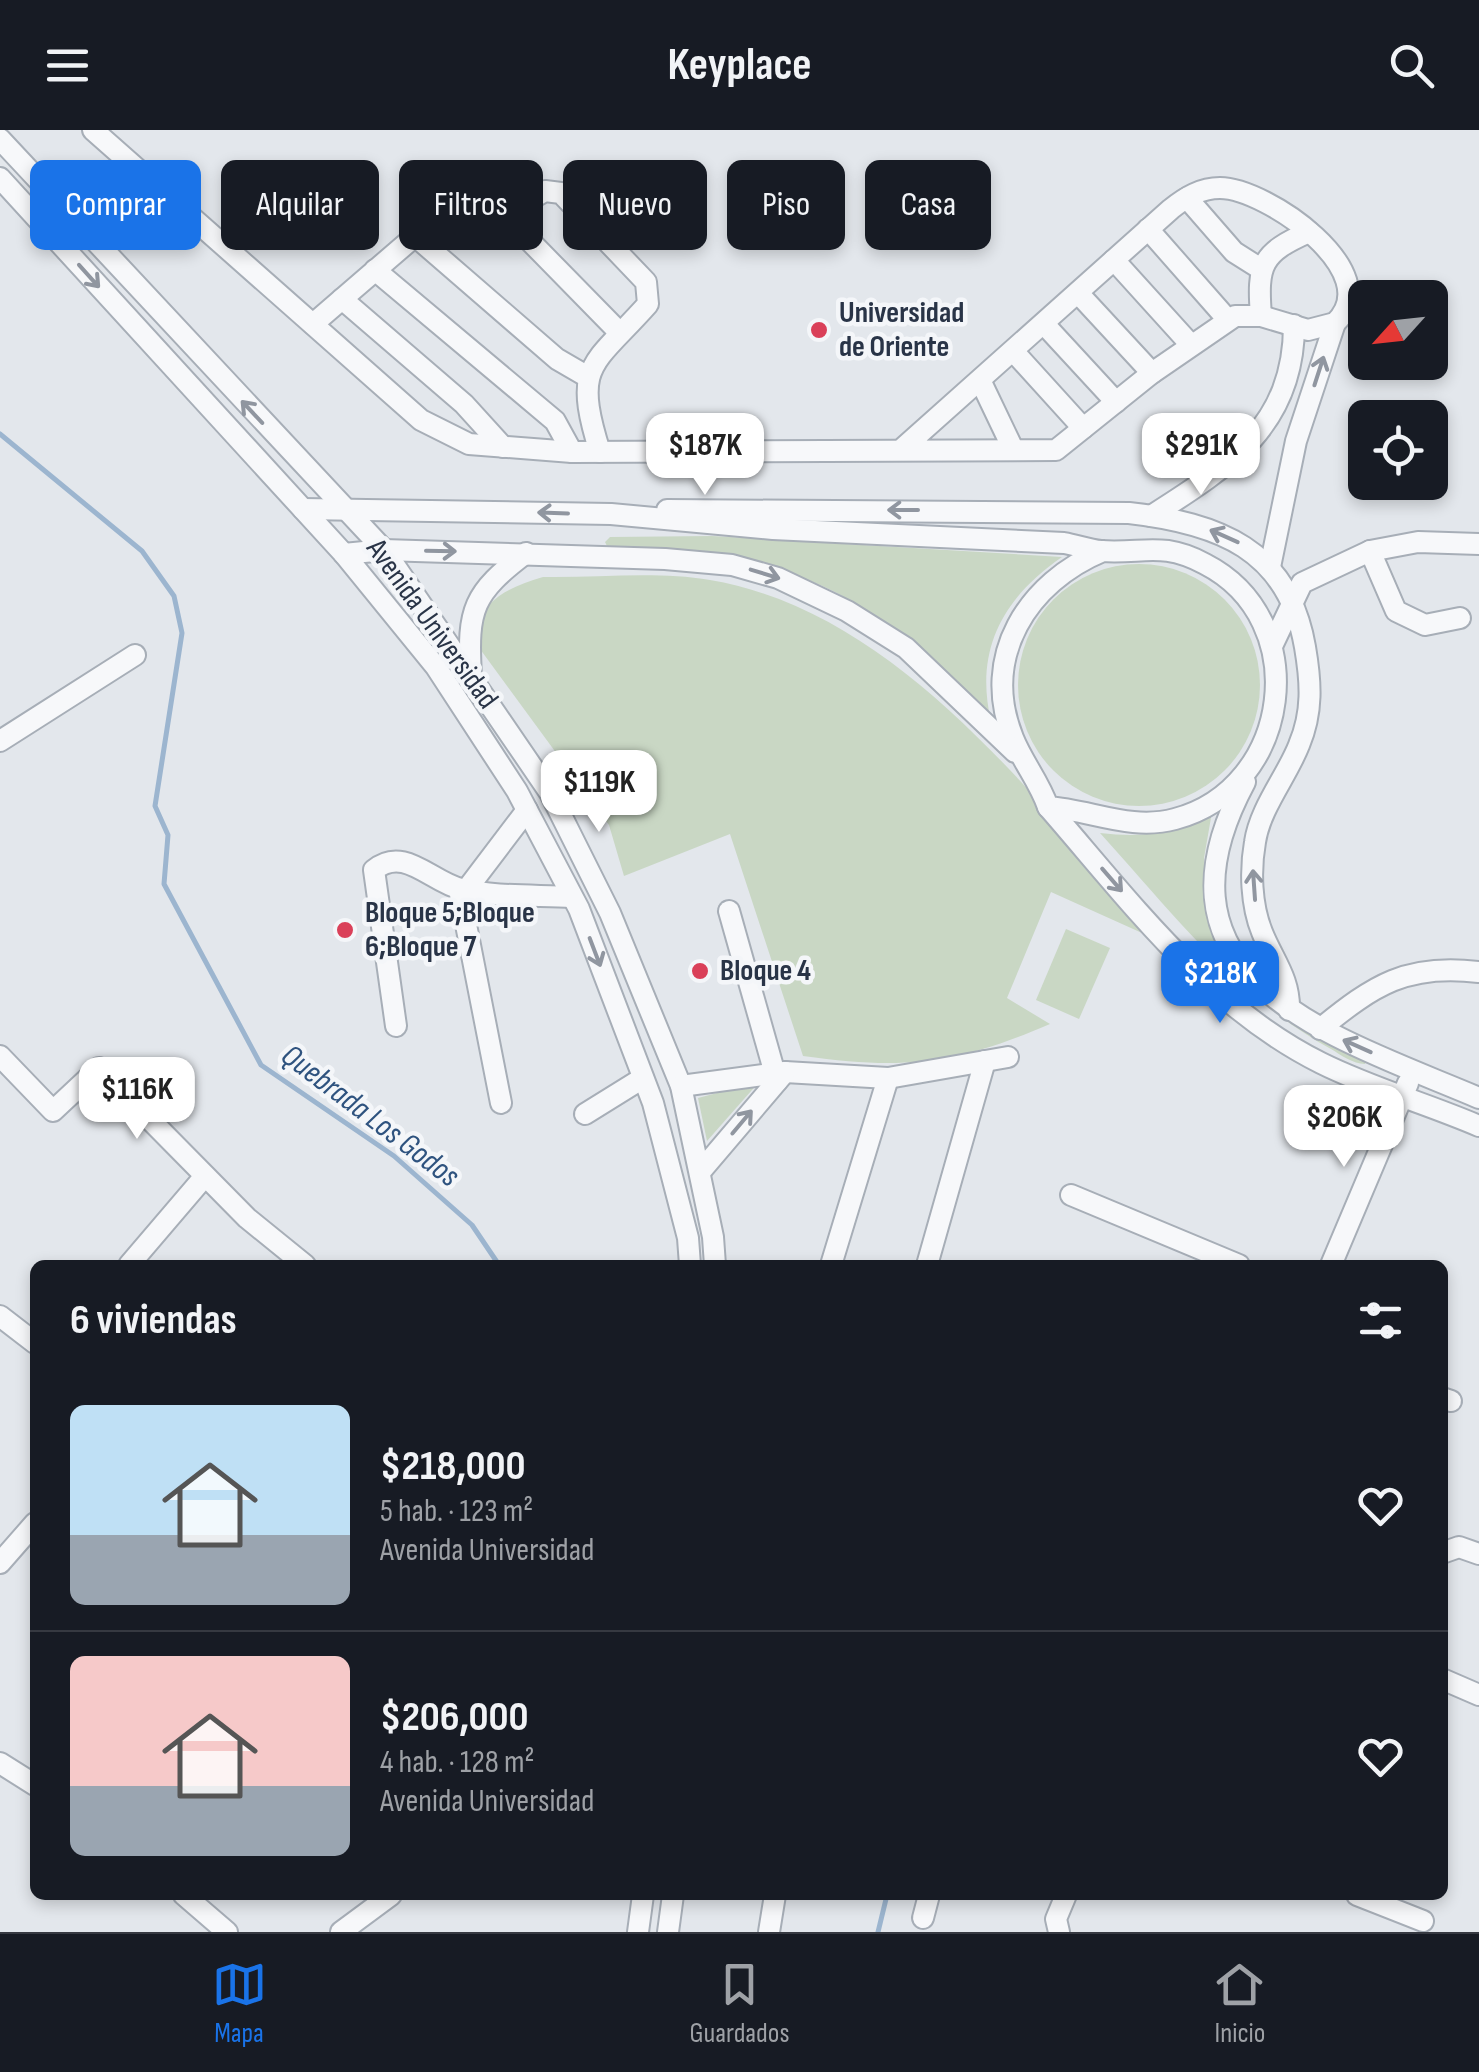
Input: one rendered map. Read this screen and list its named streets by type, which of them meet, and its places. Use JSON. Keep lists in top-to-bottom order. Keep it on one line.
{"streets":{"street":["Avenida Universidad"]},"water":["Quebrada Los Godos"],"places":["Universidad de Oriente","Bloque 5;Bloque 6;Bloque 7","Bloque 4"],"north":"bottom left","page":{"header":"Keyplace","chip":["Comprar","Alquilar","Filtros","Nuevo","Piso","Casa"],"price":["$187K","$291K","$119K","$218K","$116K","$206K"],"heading":"6 viviendas","list":[{"name":"$218,000","note":"5 hab. · 123 m² · Avenida Universidad"},{"name":"$206,000","note":"4 hab. · 128 m² · Avenida Universidad"}],"tabs":["Mapa","Guardados","Inicio"]}}
